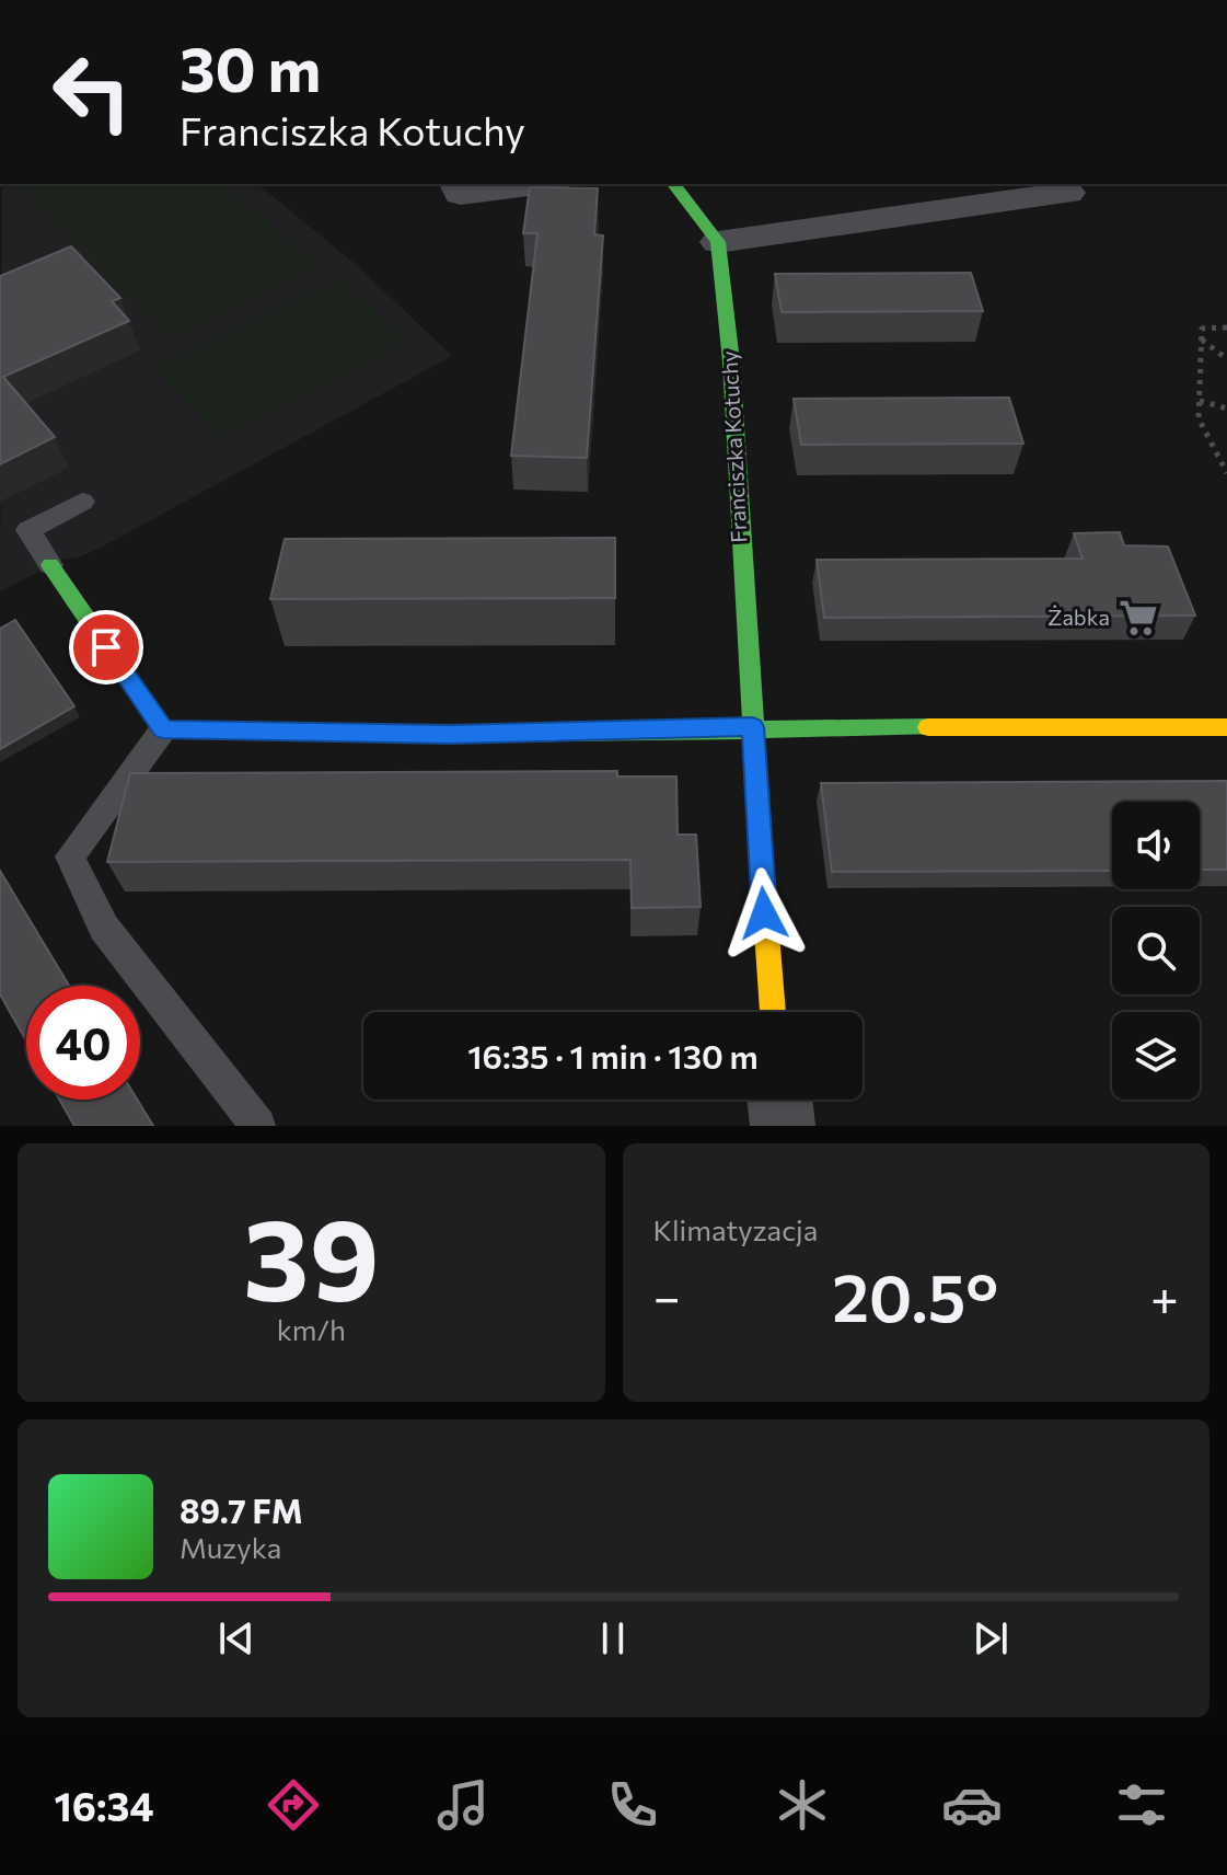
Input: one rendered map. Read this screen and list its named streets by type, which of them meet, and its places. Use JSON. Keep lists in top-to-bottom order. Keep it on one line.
{"streets":{"street":["Franciszka Kotuchy"]},"places":{"supermarket":["Żabka"]},"page":{"turn":["30 m","Franciszka Kotuchy"],"limit":"40","trip":"16:35 · 1 min · 130 m","tile":[["39","km/h"],"Klimatyzacja"],"heat":["−","20.5°","+"],"song":["89.7 FM","Muzyka"],"tabs":"16:34"}}
